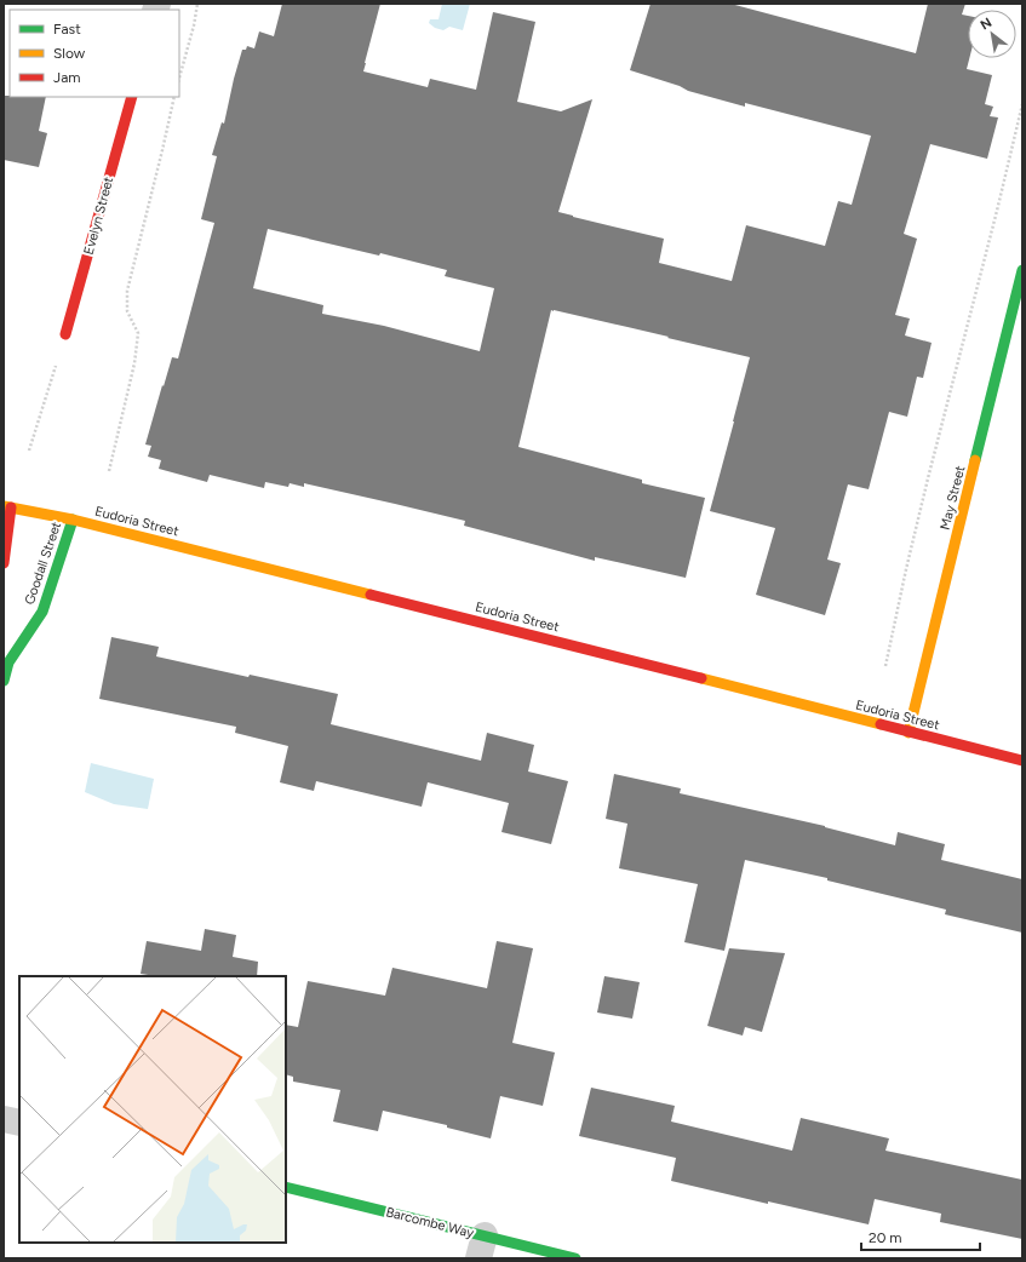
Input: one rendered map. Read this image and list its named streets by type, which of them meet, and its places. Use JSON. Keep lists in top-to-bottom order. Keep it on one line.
{"streets":{"street":["Evelyn Street","May Street","Eudoria Street","Goodall Street","Barcombe Way"]},"crossings":[["May Street","Eudoria Street"],["Eudoria Street","Goodall Street"]],"legend":["Fast","Slow","Jam"],"scale_bar":"20 m","north":"top left"}
